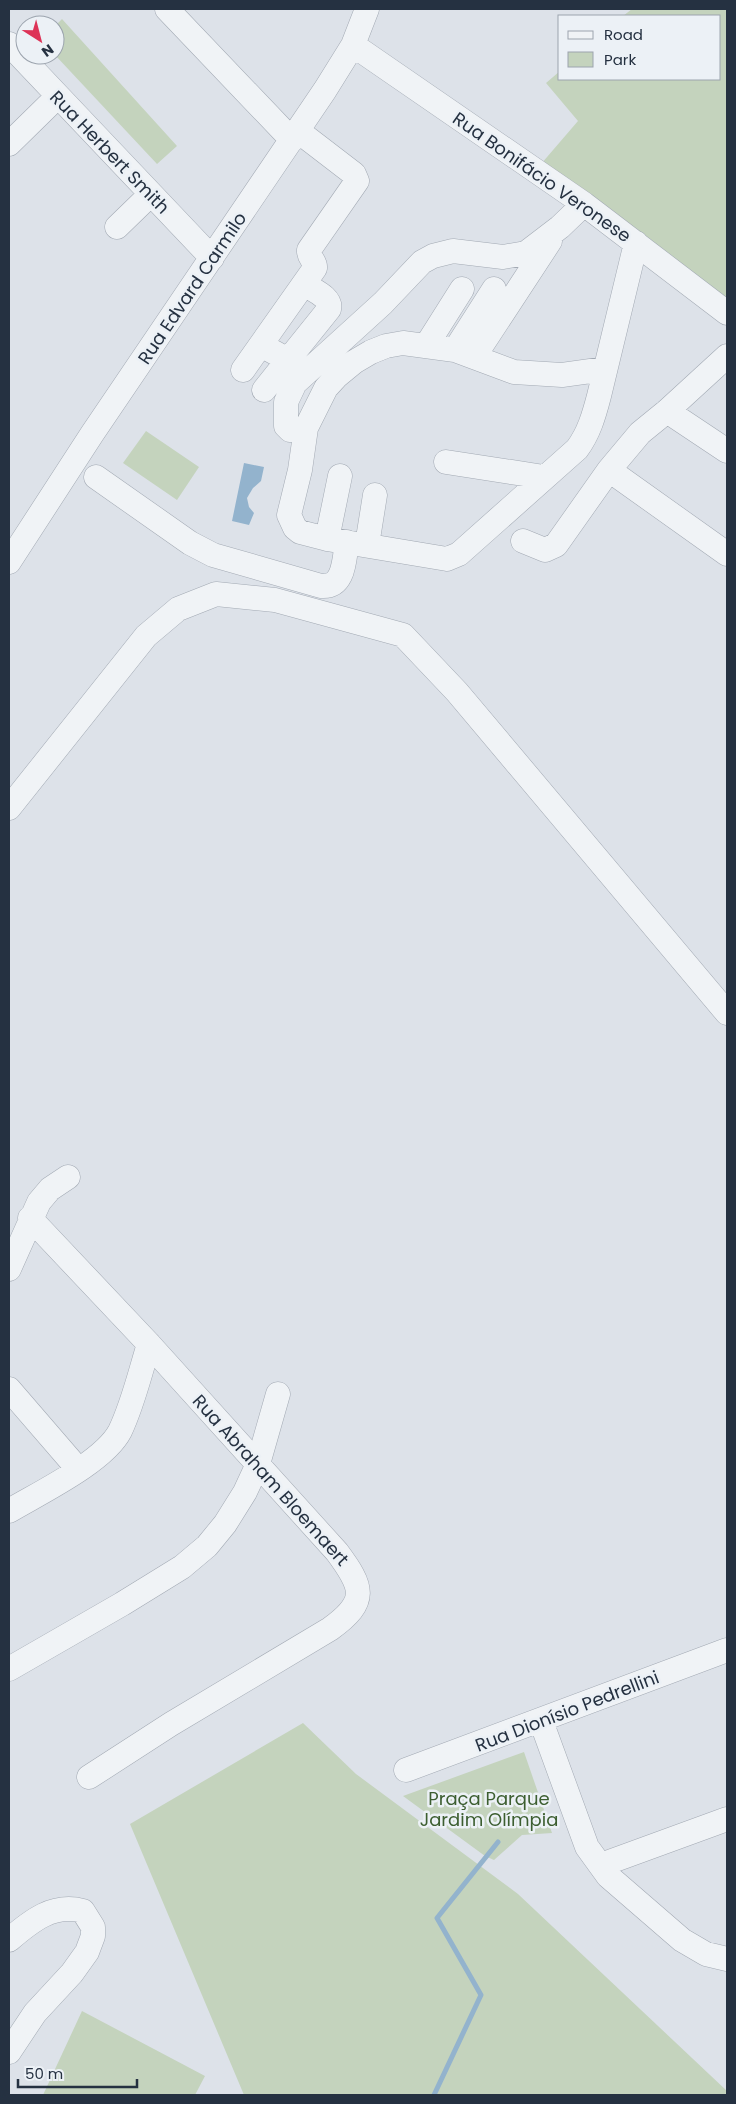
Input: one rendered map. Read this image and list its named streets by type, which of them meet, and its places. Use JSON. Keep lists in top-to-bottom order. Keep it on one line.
{"streets":{"street":["Rua Herbert Smith","Rua Bonifácio Veronese","Rua Edvard Carmilo","Rua Abraham Bloemaert","Rua Dionísio Pedrellini"]},"crossings":[["Rua Herbert Smith","Rua Edvard Carmilo"],["Rua Bonifácio Veronese","Rua Edvard Carmilo"]],"parks":["Praça Parque Jardim Olímpia"],"legend":["Road","Park"],"scale_bar":"50 m","north":"bottom right"}
